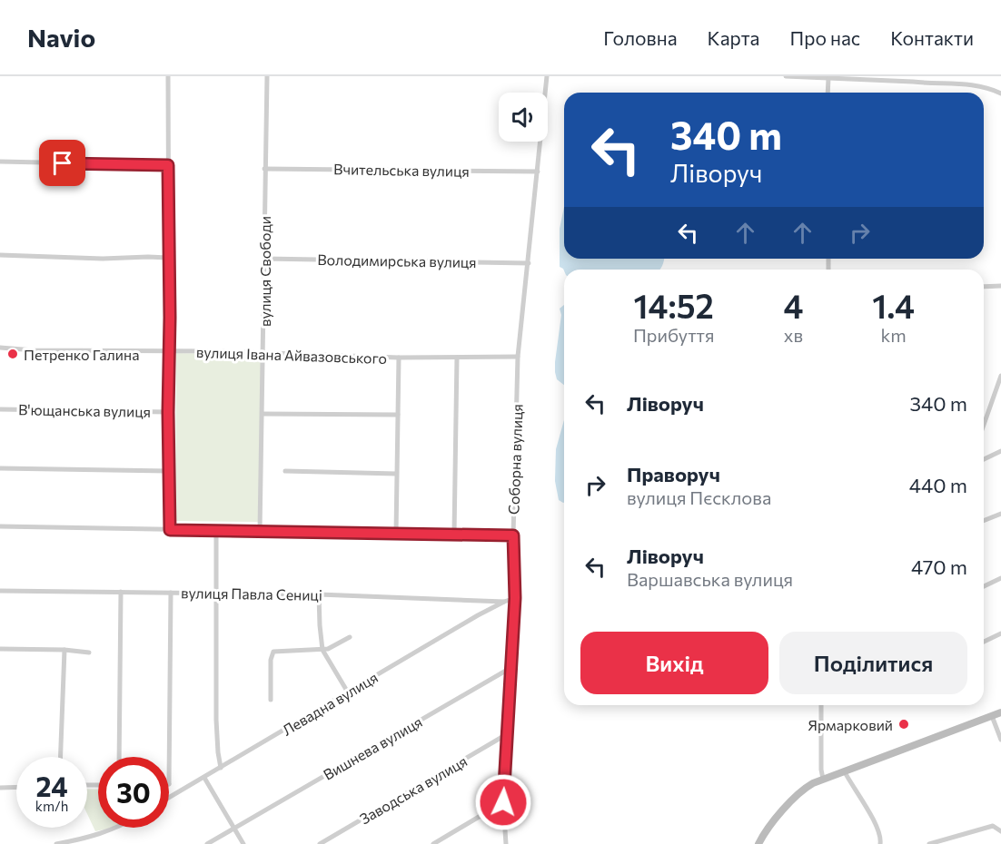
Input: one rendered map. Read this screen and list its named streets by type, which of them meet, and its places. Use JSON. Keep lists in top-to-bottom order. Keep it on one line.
{"streets":{"street":["Вчительська вулиця","Володимирська вулиця","вулиця Свободи","вулиця Івана Айвазовського","В'ющанська вулиця","Соборна вулиця","вулиця Павла Сениці","Левадна вулиця","Вишнева вулиця","Заводська вулиця"]},"crossings":[["Вчительська вулиця","вулиця Свободи"],["Вчительська вулиця","Соборна вулиця"],["Володимирська вулиця","вулиця Свободи"],["Володимирська вулиця","Соборна вулиця"],["вулиця Свободи","вулиця Івана Айвазовського"],["вулиця Івана Айвазовського","Соборна вулиця"],["Соборна вулиця","Вишнева вулиця"],["Соборна вулиця","Заводська вулиця"],["вулиця Павла Сениці","Левадна вулиця"]],"places":["Петренко Галина","Ярмарковий"],"page":{"header":"Navio","nav":["Головна","Карта","Про нас","Контакти"],"turn":["340 m","Ліворуч"],"eta":["14:52","Прибуття","4","хв","1.4","km"],"list":[{"name":"Ліворуч","value":"340 m"},{"name":"Праворуч","note":"вулиця Пєсклова","value":"440 m"},{"name":"Ліворуч","note":"Варшавська вулиця","value":"470 m"}],"buttons":["Вихід","Поділитися"],"speed":"24 km/h","limit":"30"}}
